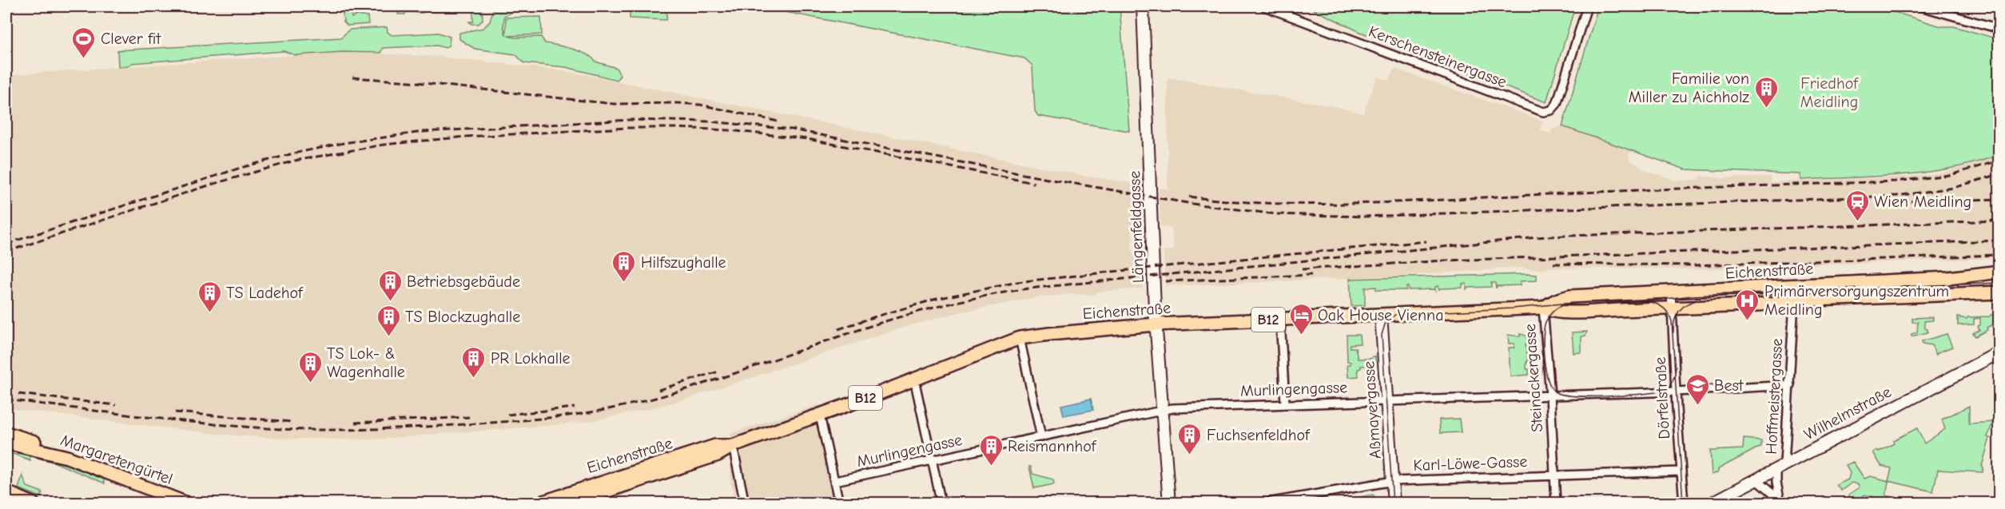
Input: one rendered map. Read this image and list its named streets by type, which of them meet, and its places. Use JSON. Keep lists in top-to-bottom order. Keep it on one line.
{"streets":{"main road":["Eichenstraße","B12","Margaretengürtel"],"street":["Kerschensteinergasse","Längenfeldgasse","Steinackergasse","Murlingengasse","Hoffmeistergasse","Dörfelstraße","Aßmayergasse","Wilhelmstraße","Karl-Löwe-Gasse"]},"crossings":[["Längenfeldgasse","Eichenstraße"],["Längenfeldgasse","Murlingengasse"],["Eichenstraße","Steinackergasse"],["Eichenstraße","Hoffmeistergasse"],["Eichenstraße","Dörfelstraße"],["Eichenstraße","Aßmayergasse"],["Steinackergasse","Murlingengasse"],["Steinackergasse","Karl-Löwe-Gasse"],["Murlingengasse","Hoffmeistergasse"],["Murlingengasse","Dörfelstraße"],["Murlingengasse","Aßmayergasse"],["Hoffmeistergasse","Wilhelmstraße"],["Dörfelstraße","Karl-Löwe-Gasse"],["Aßmayergasse","Karl-Löwe-Gasse"]],"parks":["Friedhof Meidling"],"places":{"sports":["Clever fit"],"building":["Familie von Miller zu Aichholz","Hilfszughalle","Betriebsgebäude","TS Ladehof","TS Blockzughalle","PR Lokhalle","TS Lok- & Wagenhalle","Fuchsenfeldhof","Reismannhof"],"station":["Wien Meidling"],"hospital":["Primärversorgungszentrum Meidling"],"hotel":["Oak House Vienna"],"school or university":["Best"]}}
